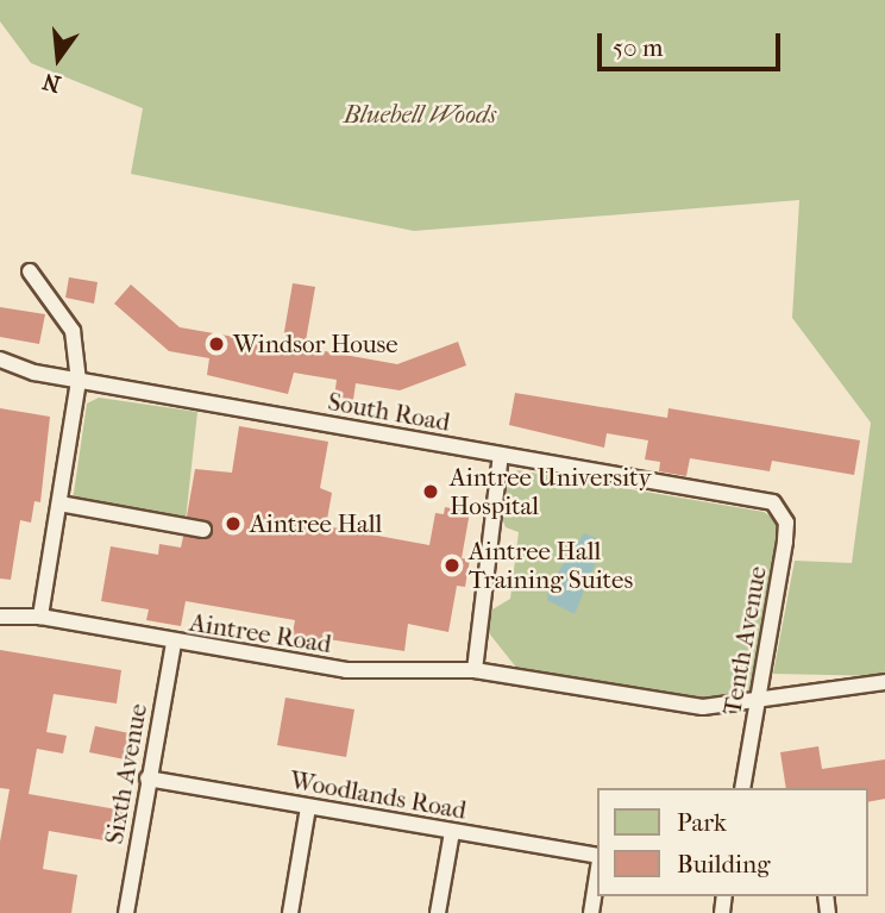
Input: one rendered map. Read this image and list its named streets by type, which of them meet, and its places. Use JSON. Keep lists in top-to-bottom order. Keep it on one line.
{"streets":{"lane":["South Road","Aintree Road","Tenth Avenue","Sixth Avenue","Woodlands Road"]},"crossings":[["South Road","Tenth Avenue"],["Aintree Road","Tenth Avenue"],["Aintree Road","Sixth Avenue"],["Sixth Avenue","Woodlands Road"]],"parks":["Bluebell Woods"],"places":["Windsor House","Aintree University Hospital","Aintree Hall","Aintree Hall Training Suites"],"legend":["Park","Building"],"scale_bar":"50 m","north":"bottom"}
